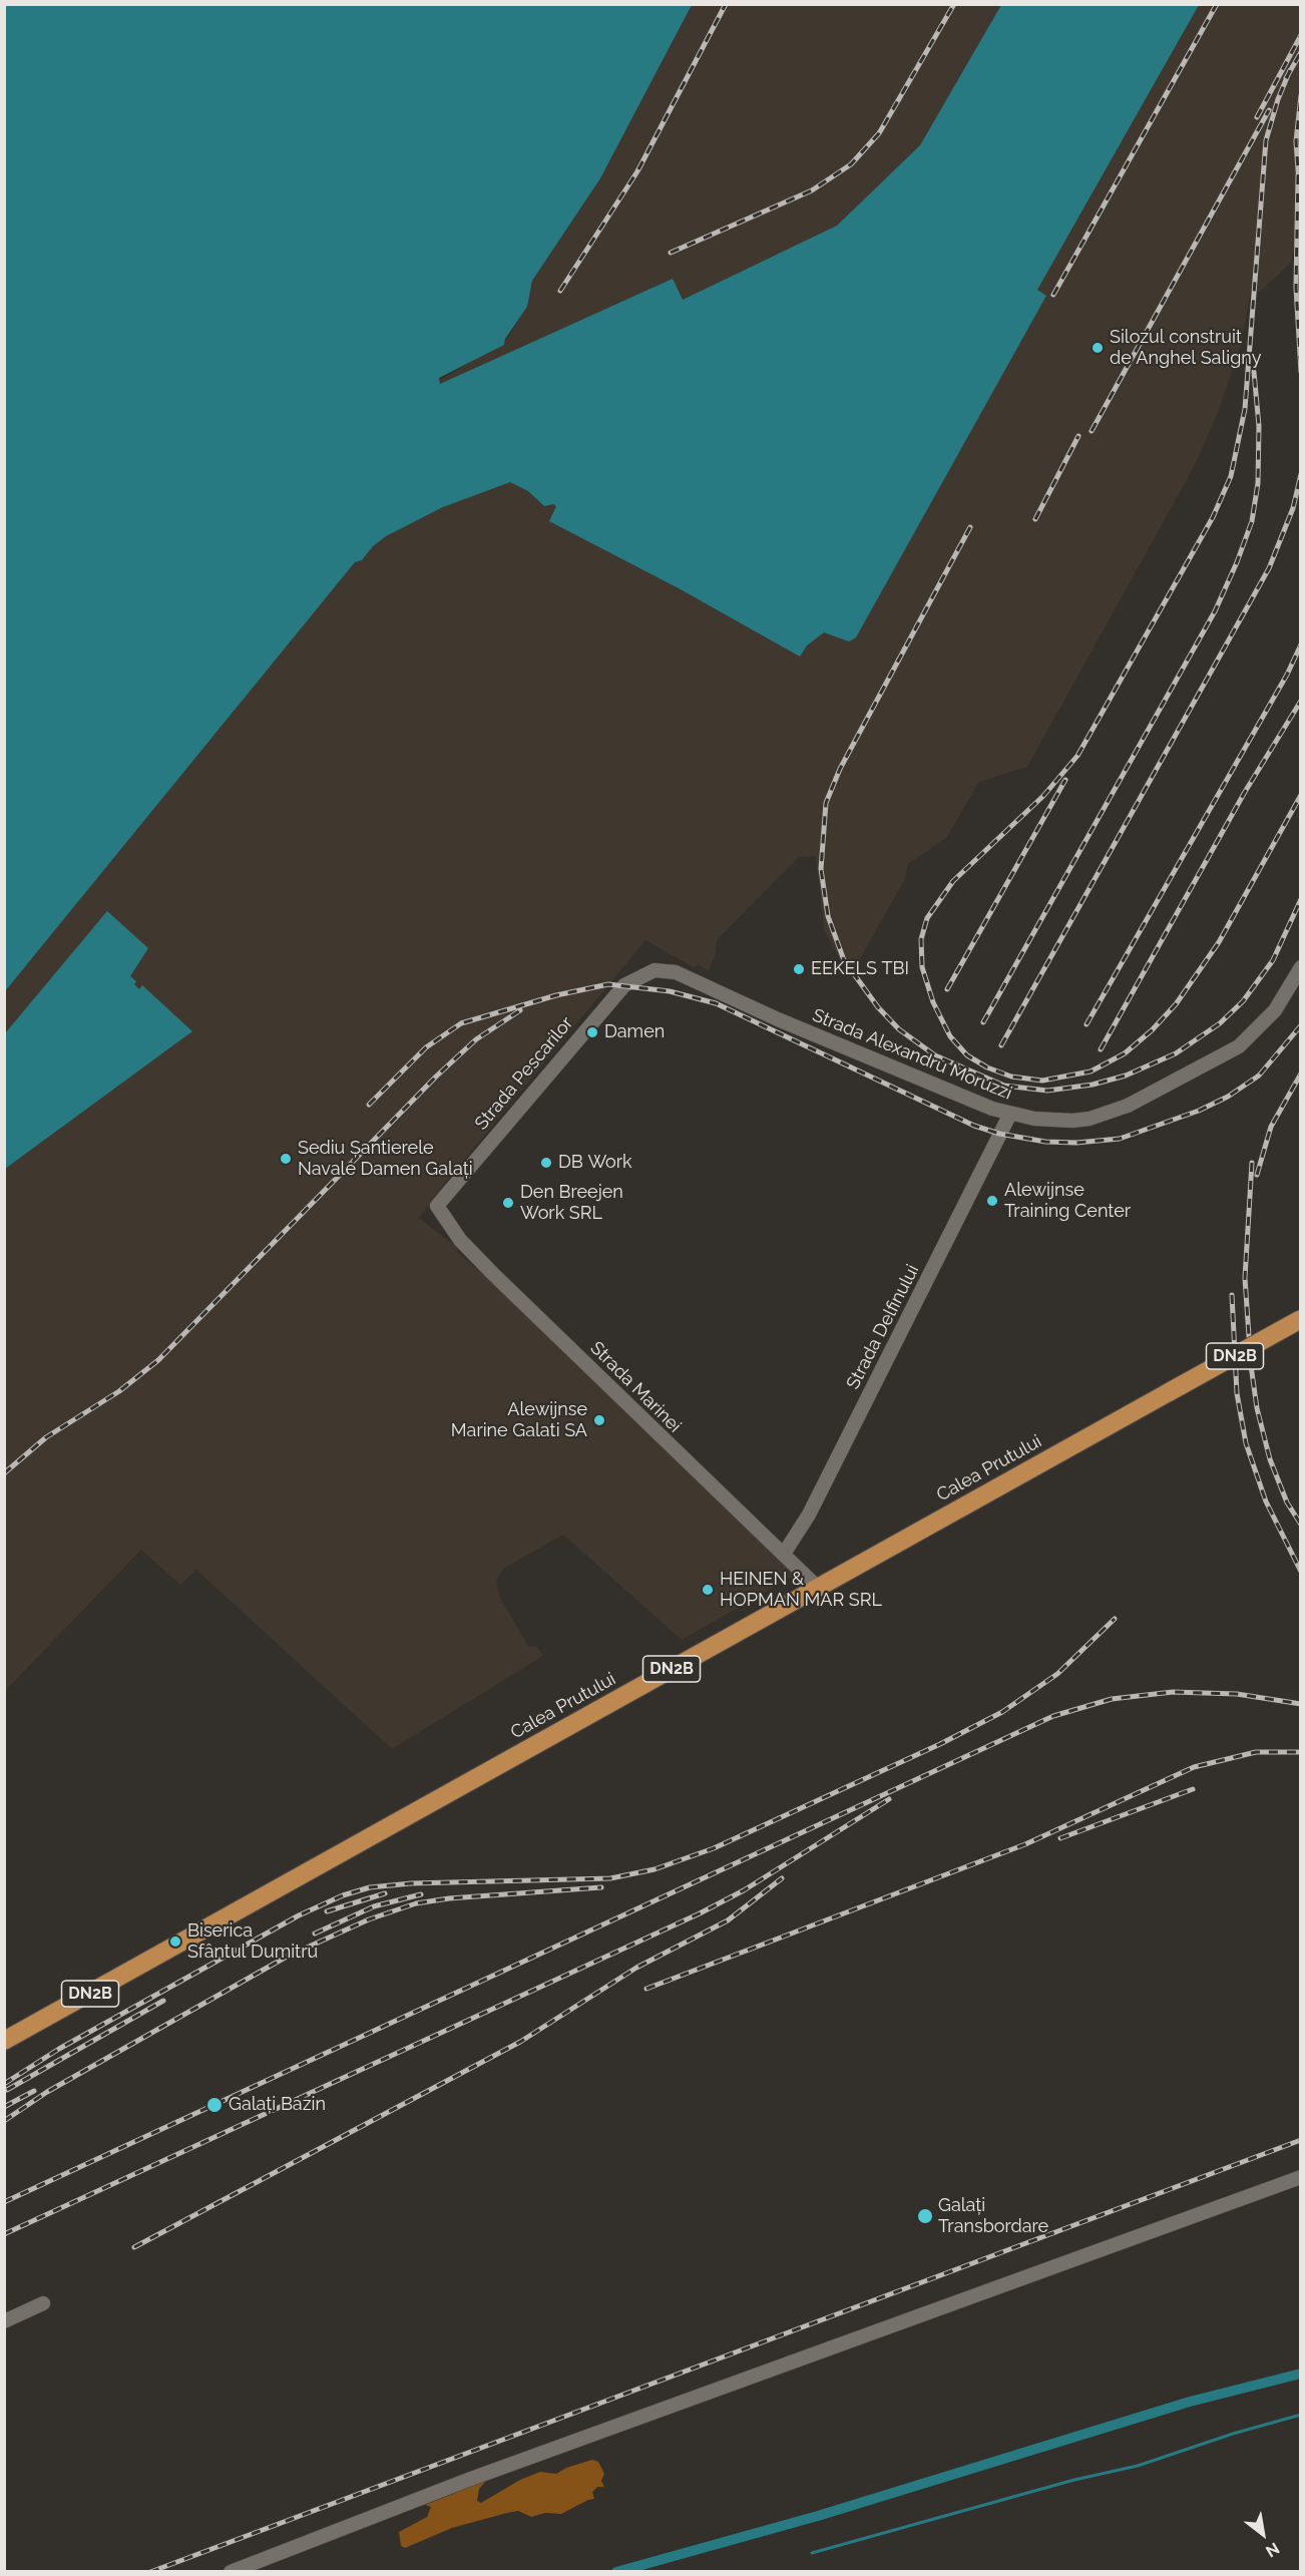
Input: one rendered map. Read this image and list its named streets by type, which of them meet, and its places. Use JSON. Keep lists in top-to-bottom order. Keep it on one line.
{"streets":{"highway":["DN2B","Calea Prutului"],"street":["Strada Alexandru Moruzzi","Strada Pescarilor","Strada Delfinului","Strada Marinei"]},"crossings":[["Strada Alexandru Moruzzi","Strada Pescarilor"],["Strada Alexandru Moruzzi","Strada Delfinului"],["Strada Pescarilor","Strada Marinei"],["Strada Delfinului","Strada Marinei"],["Strada Marinei","Calea Prutului"]],"places":["Silozul construit de Anghel Saligny","EEKELS TBI","Damen","Sediu Șantierele Navale Damen Galați","DB Work","Alewijnse Training Center","Den Breejen Work SRL","Alewijnse Marine Galati SA","HEINEN & HOPMAN MAR SRL","Biserica Sfântul Dumitru","Galați Bazin","Galați Transbordare"],"north":"bottom right"}
